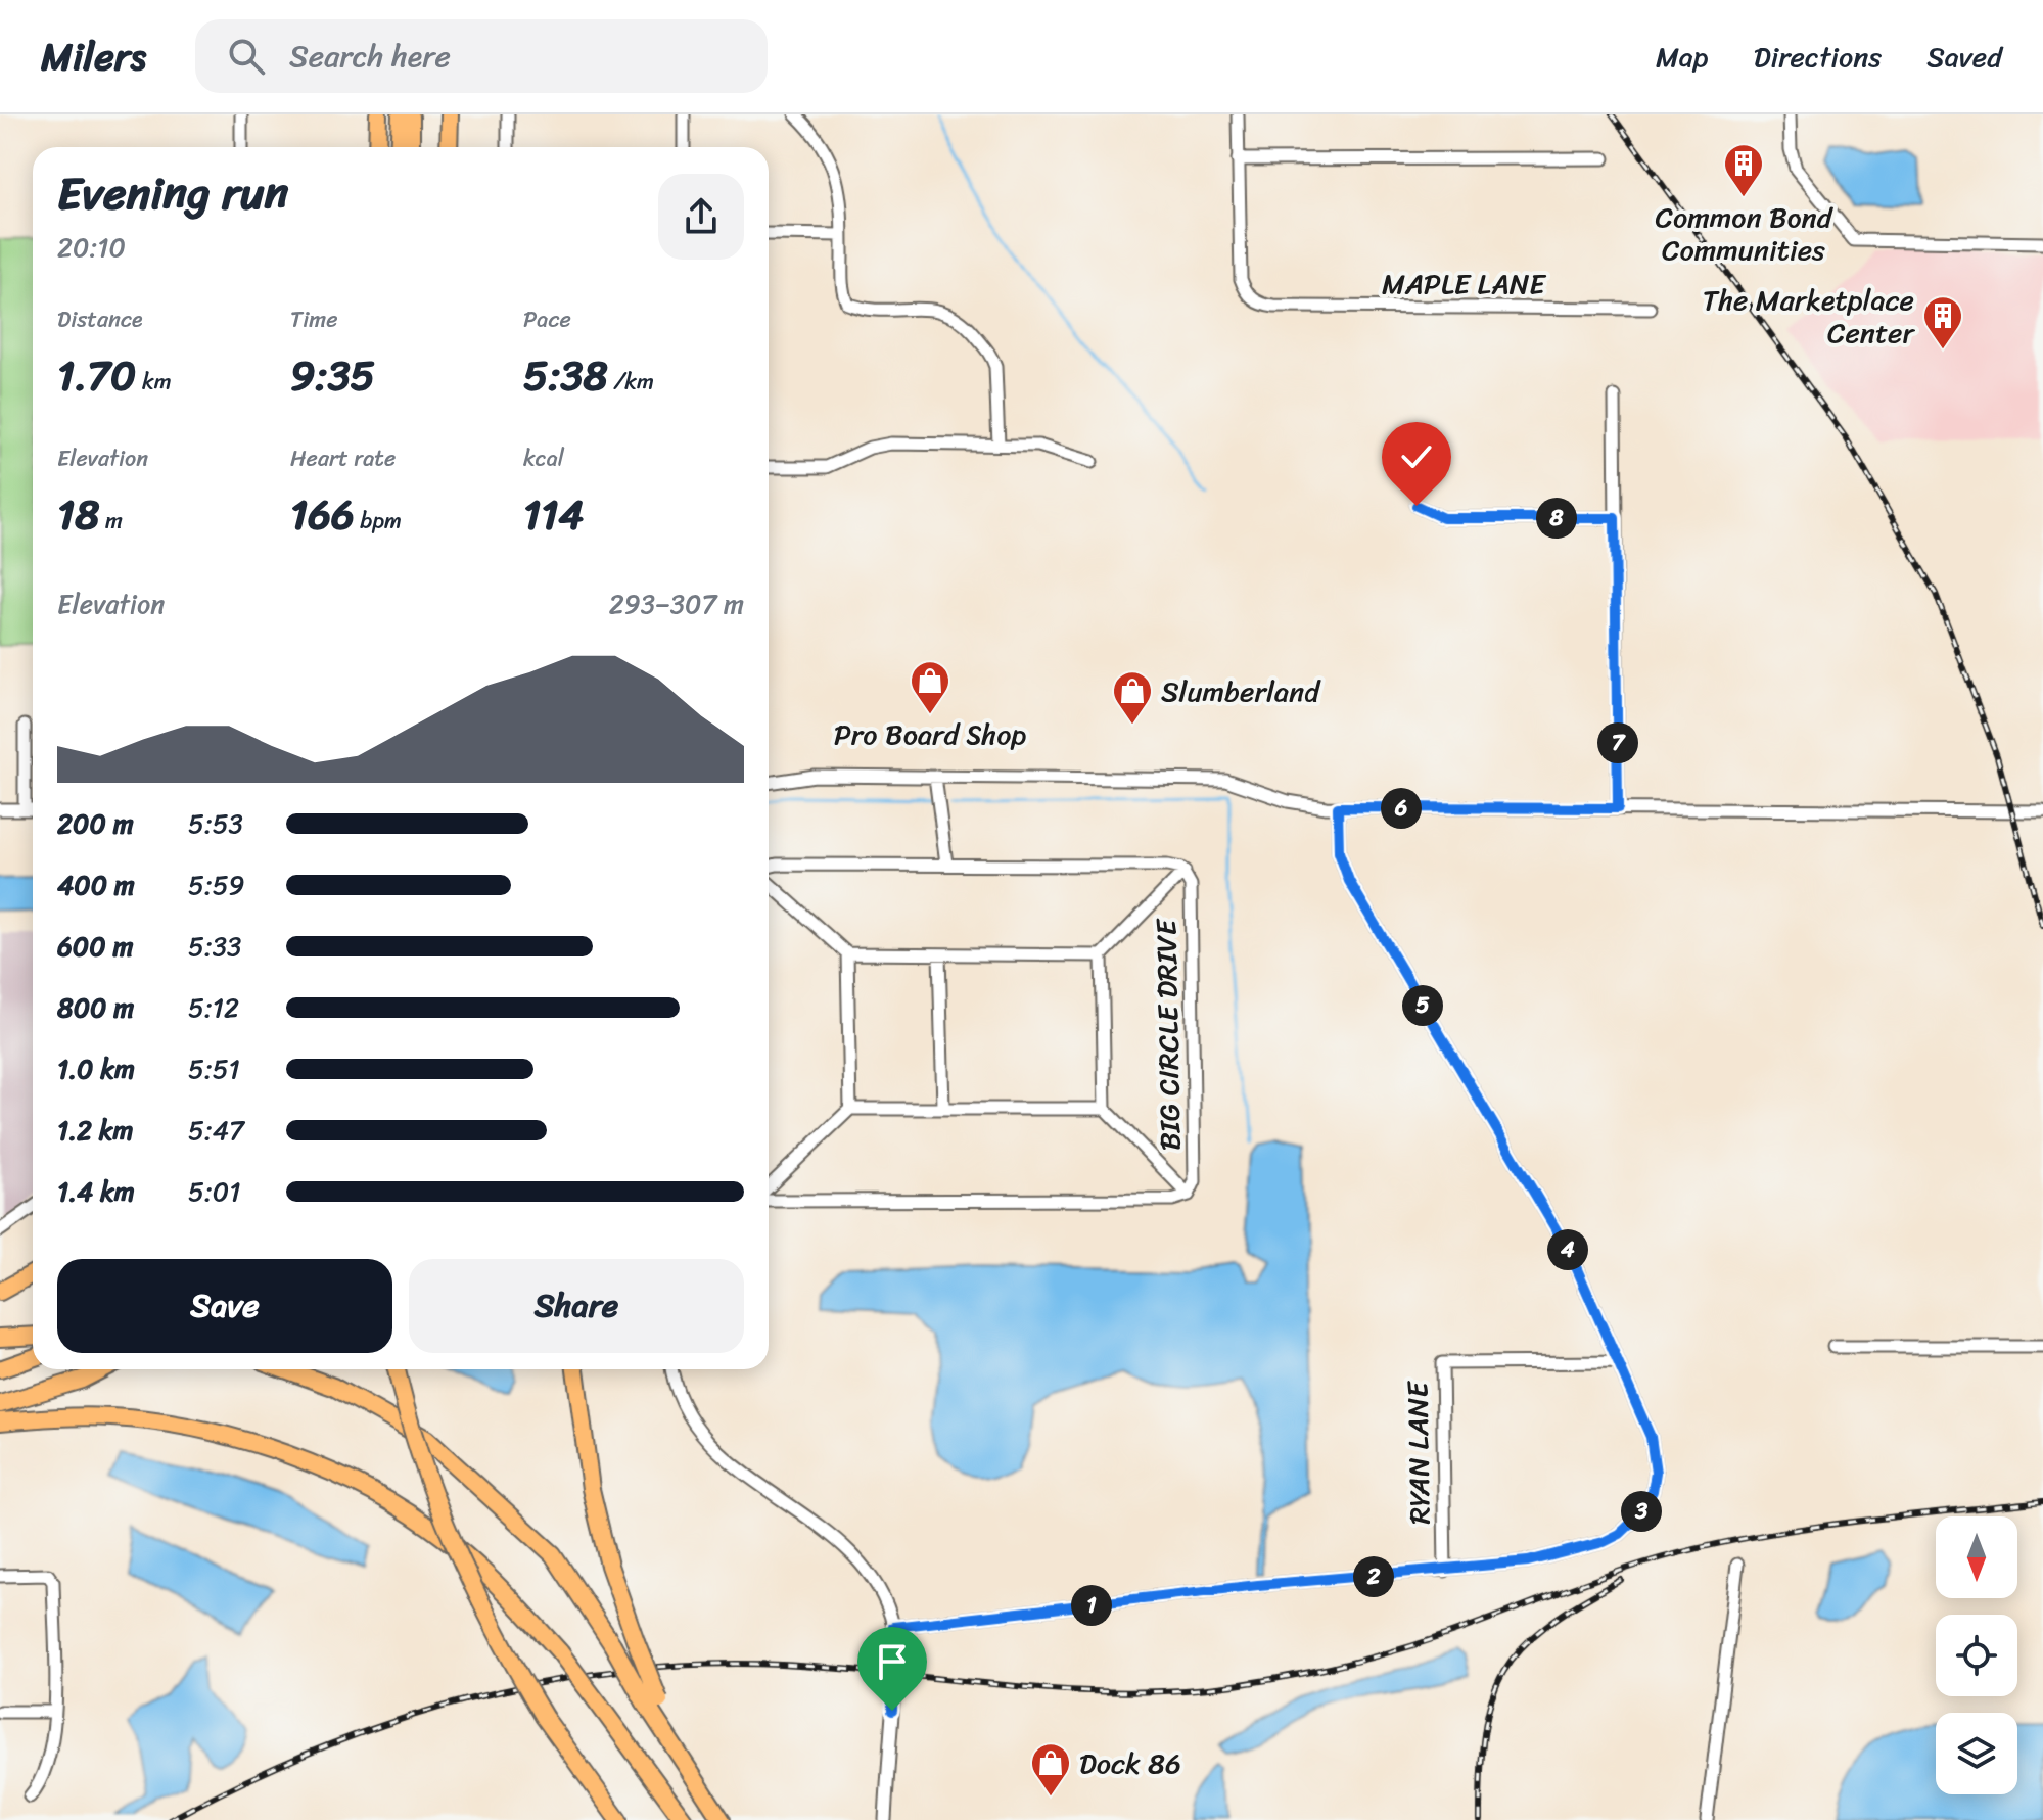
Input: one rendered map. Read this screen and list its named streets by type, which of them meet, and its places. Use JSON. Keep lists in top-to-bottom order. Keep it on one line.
{"streets":{"street":["MAPLE LANE","BIG CIRCLE DRIVE","RYAN LANE"]},"places":{"building":["Common Bond Communities","The Marketplace Center"],"shop":["Pro Board Shop","Slumberland","Dock 86"]},"north":"bottom","page":{"header":"Milers","search":"Search here","nav":["Map","Directions","Saved"],"heading":["Evening run","20:10"],"stats":[["Distance","1.70 km"],["Time","9:35"],["Pace","5:38 /km"],["Elevation","18 m"],["Heart rate","166 bpm"],["kcal","114"]],"pins":["8","7","6","5","4","3","2","1"],"chart":["Elevation","293–307 m"],"list":[{"name":"200 m","note":"5:53"},{"name":"400 m","note":"5:59"},{"name":"600 m","note":"5:33"},{"name":"800 m","note":"5:12"},{"name":"1.0 km","note":"5:51"},{"name":"1.2 km","note":"5:47"},{"name":"1.4 km","note":"5:01"}],"buttons":["Save","Share"]}}
